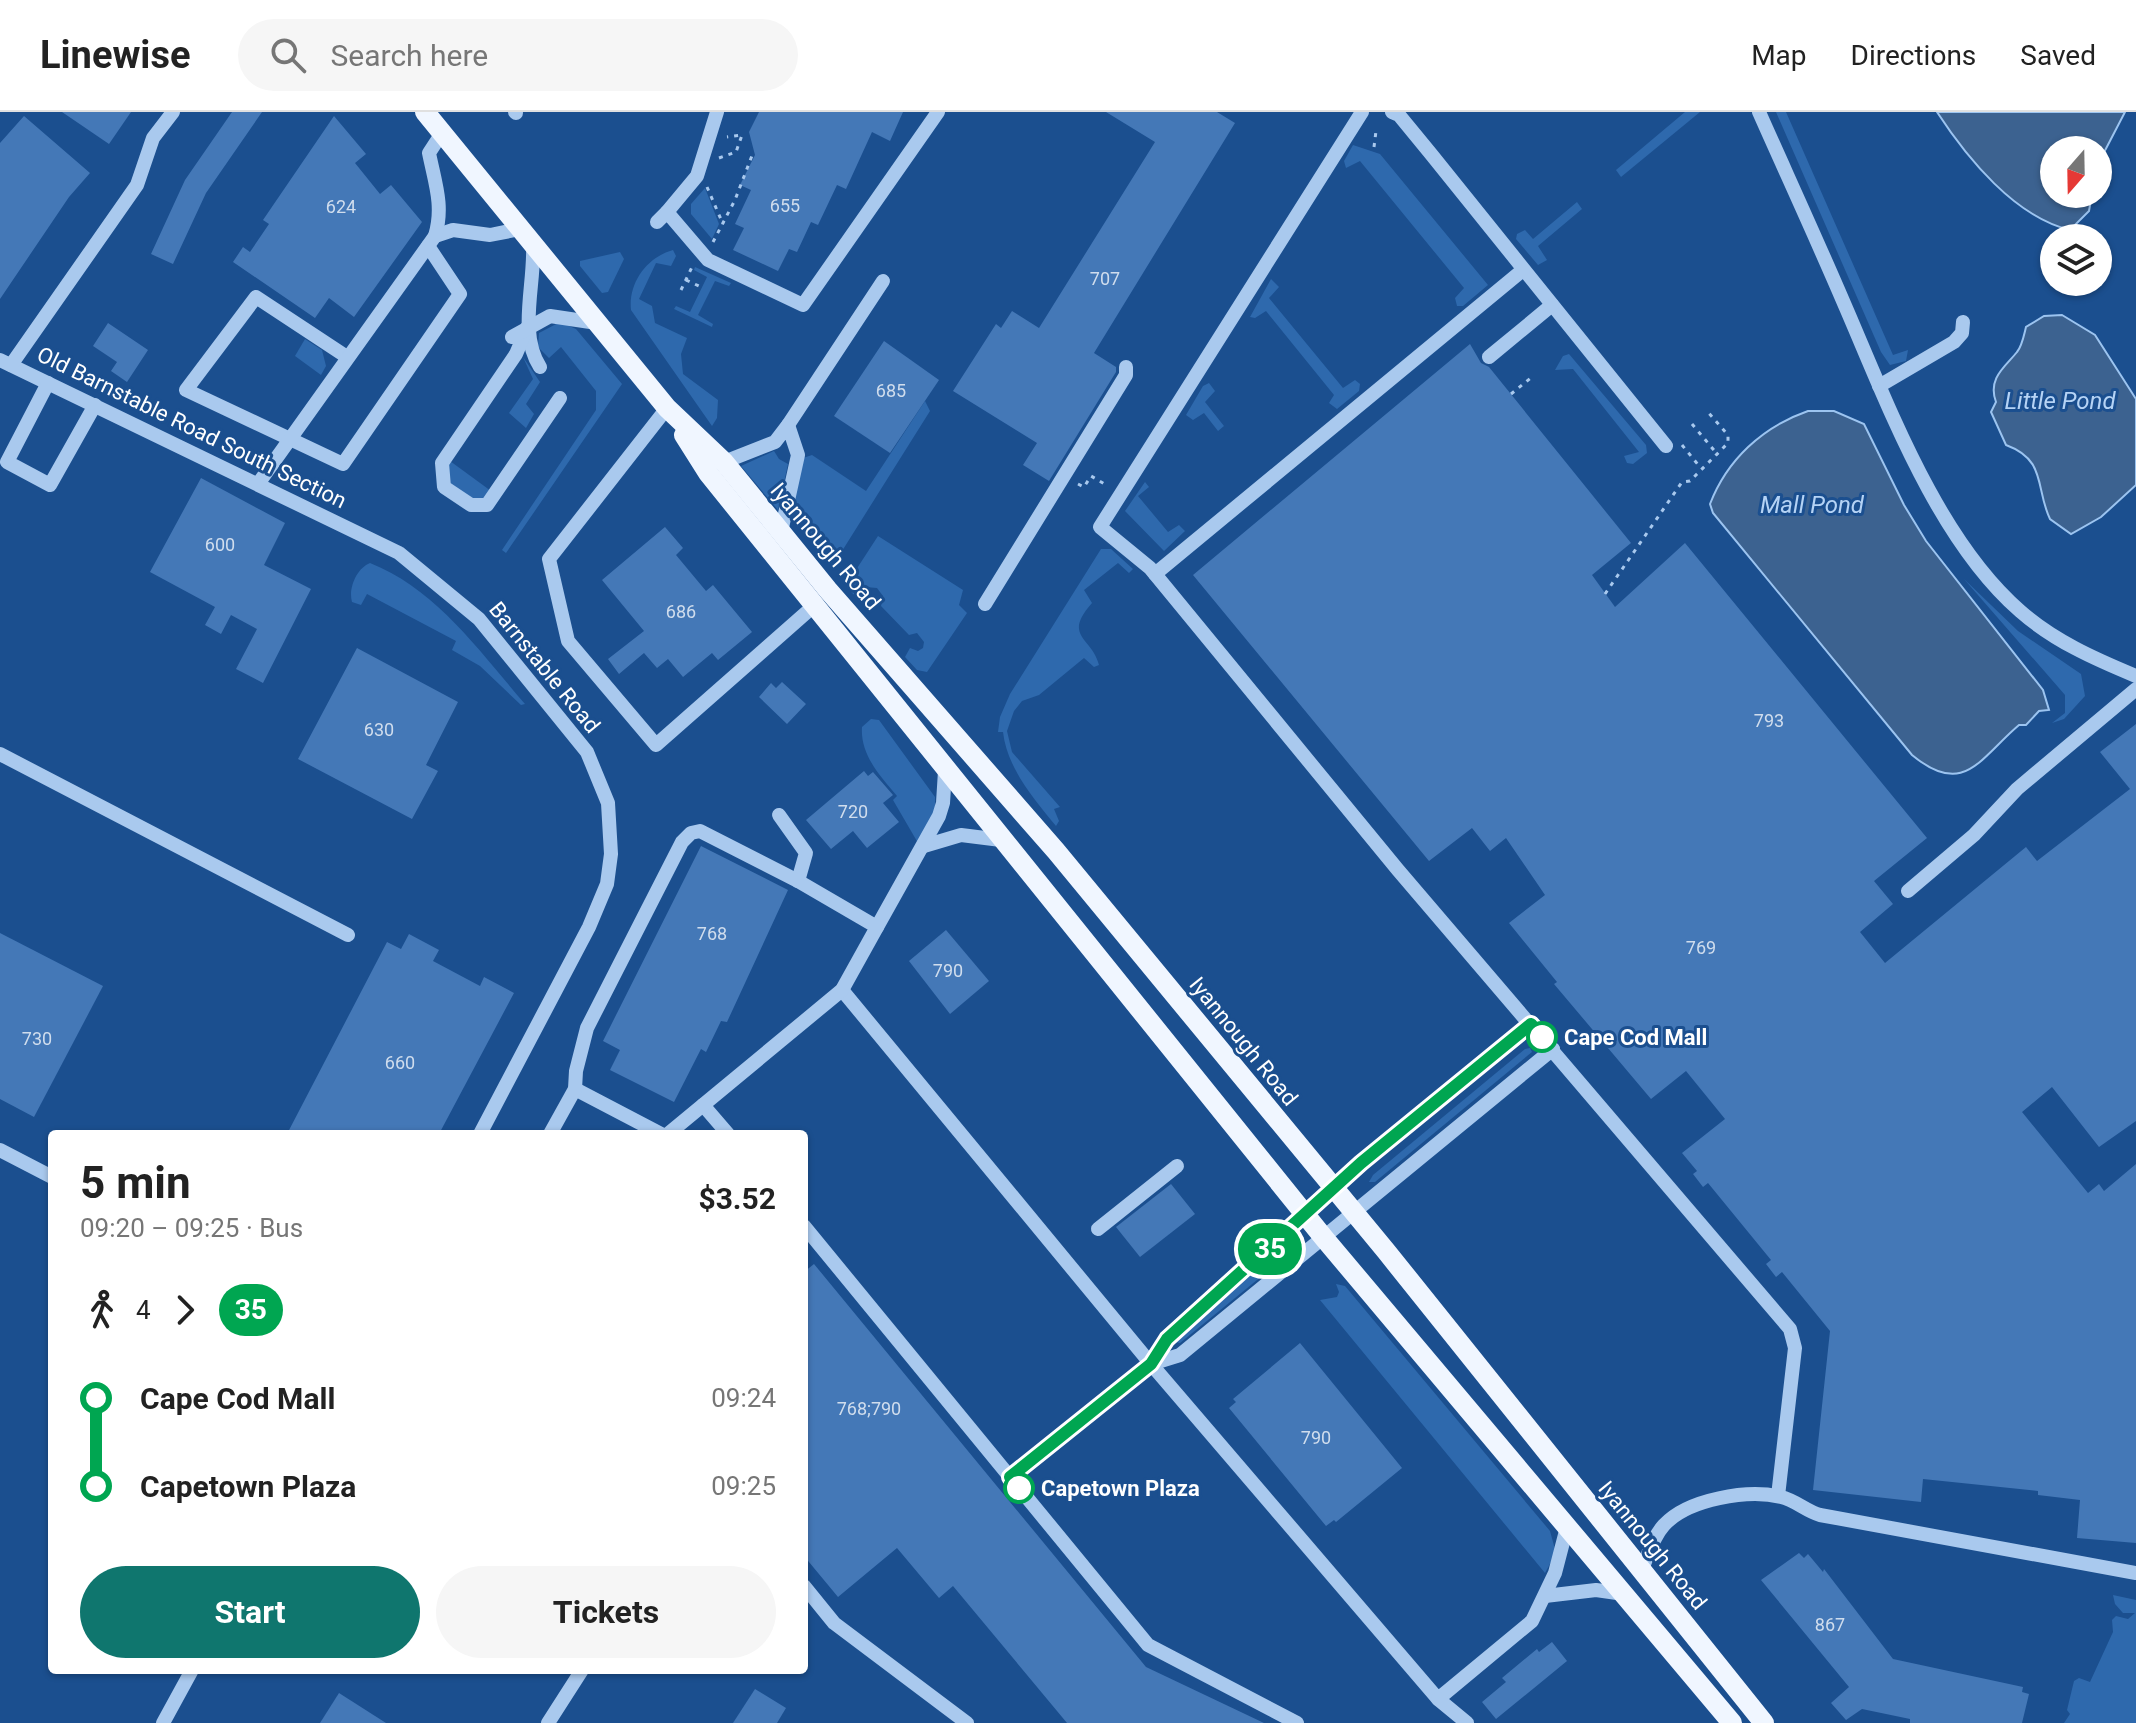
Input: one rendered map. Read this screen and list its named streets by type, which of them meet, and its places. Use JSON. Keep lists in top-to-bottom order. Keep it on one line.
{"streets":{"main road":["Iyannough Road"],"street":["Old Barnstable Road South Section","Barnstable Road"]},"crossings":[["Old Barnstable Road South Section","Barnstable Road"]],"water":["Little Pond","Mall Pond"],"places":["Cape Cod Mall","Capetown Plaza"],"lines":["bus line 35"],"house_numbers":["655","624","707","685","600","686","793","630","720","768","769","790","730","660","768;790","790","867"],"north":"bottom","page":{"header":"Linewise","search":"Search here","nav":["Map","Directions","Saved"],"on_map":"35","heading":["5 min","09:20 – 09:25 · Bus","$3.52"],"legs":["4","35"],"list":[{"name":"Cape Cod Mall","value":"09:24"},{"name":"Capetown Plaza","value":"09:25"}],"buttons":["Start","Tickets"]}}
